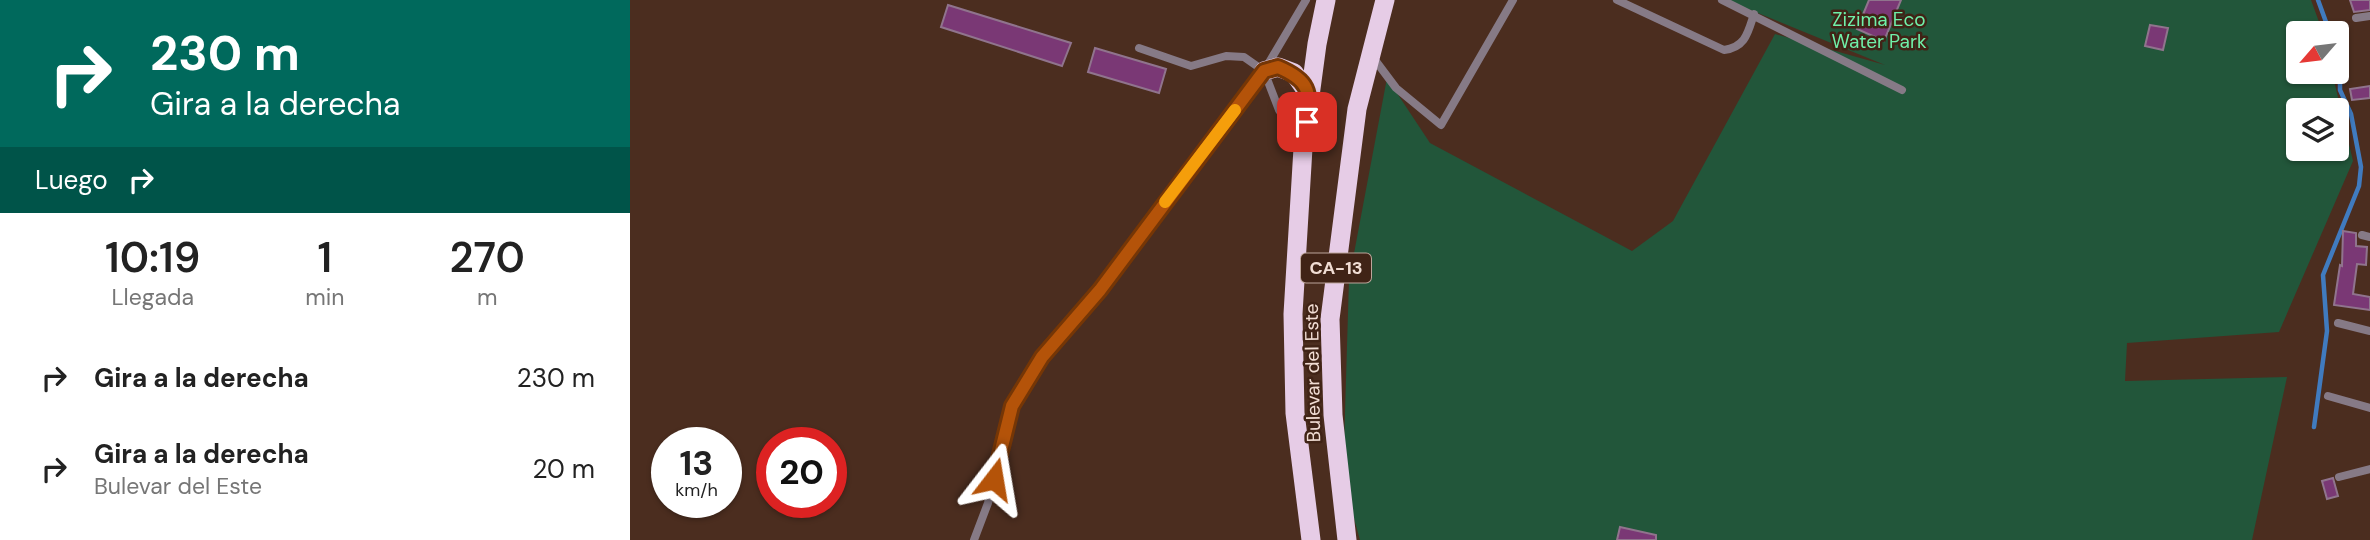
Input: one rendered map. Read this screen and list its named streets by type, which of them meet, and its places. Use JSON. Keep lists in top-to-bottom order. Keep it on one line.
{"streets":{"highway":["CA-13","Bulevar del Este"]},"parks":["Zizima Eco Water Park"],"north":"bottom left","page":{"turn":["230 m","Gira a la derecha"],"then":"Luego","eta":["10:19","Llegada","1","min","270","m"],"list":[{"name":"Gira a la derecha","value":"230 m"},{"name":"Gira a la derecha","note":"Bulevar del Este","value":"20 m"}],"speed":"13 km/h","limit":"20"}}
